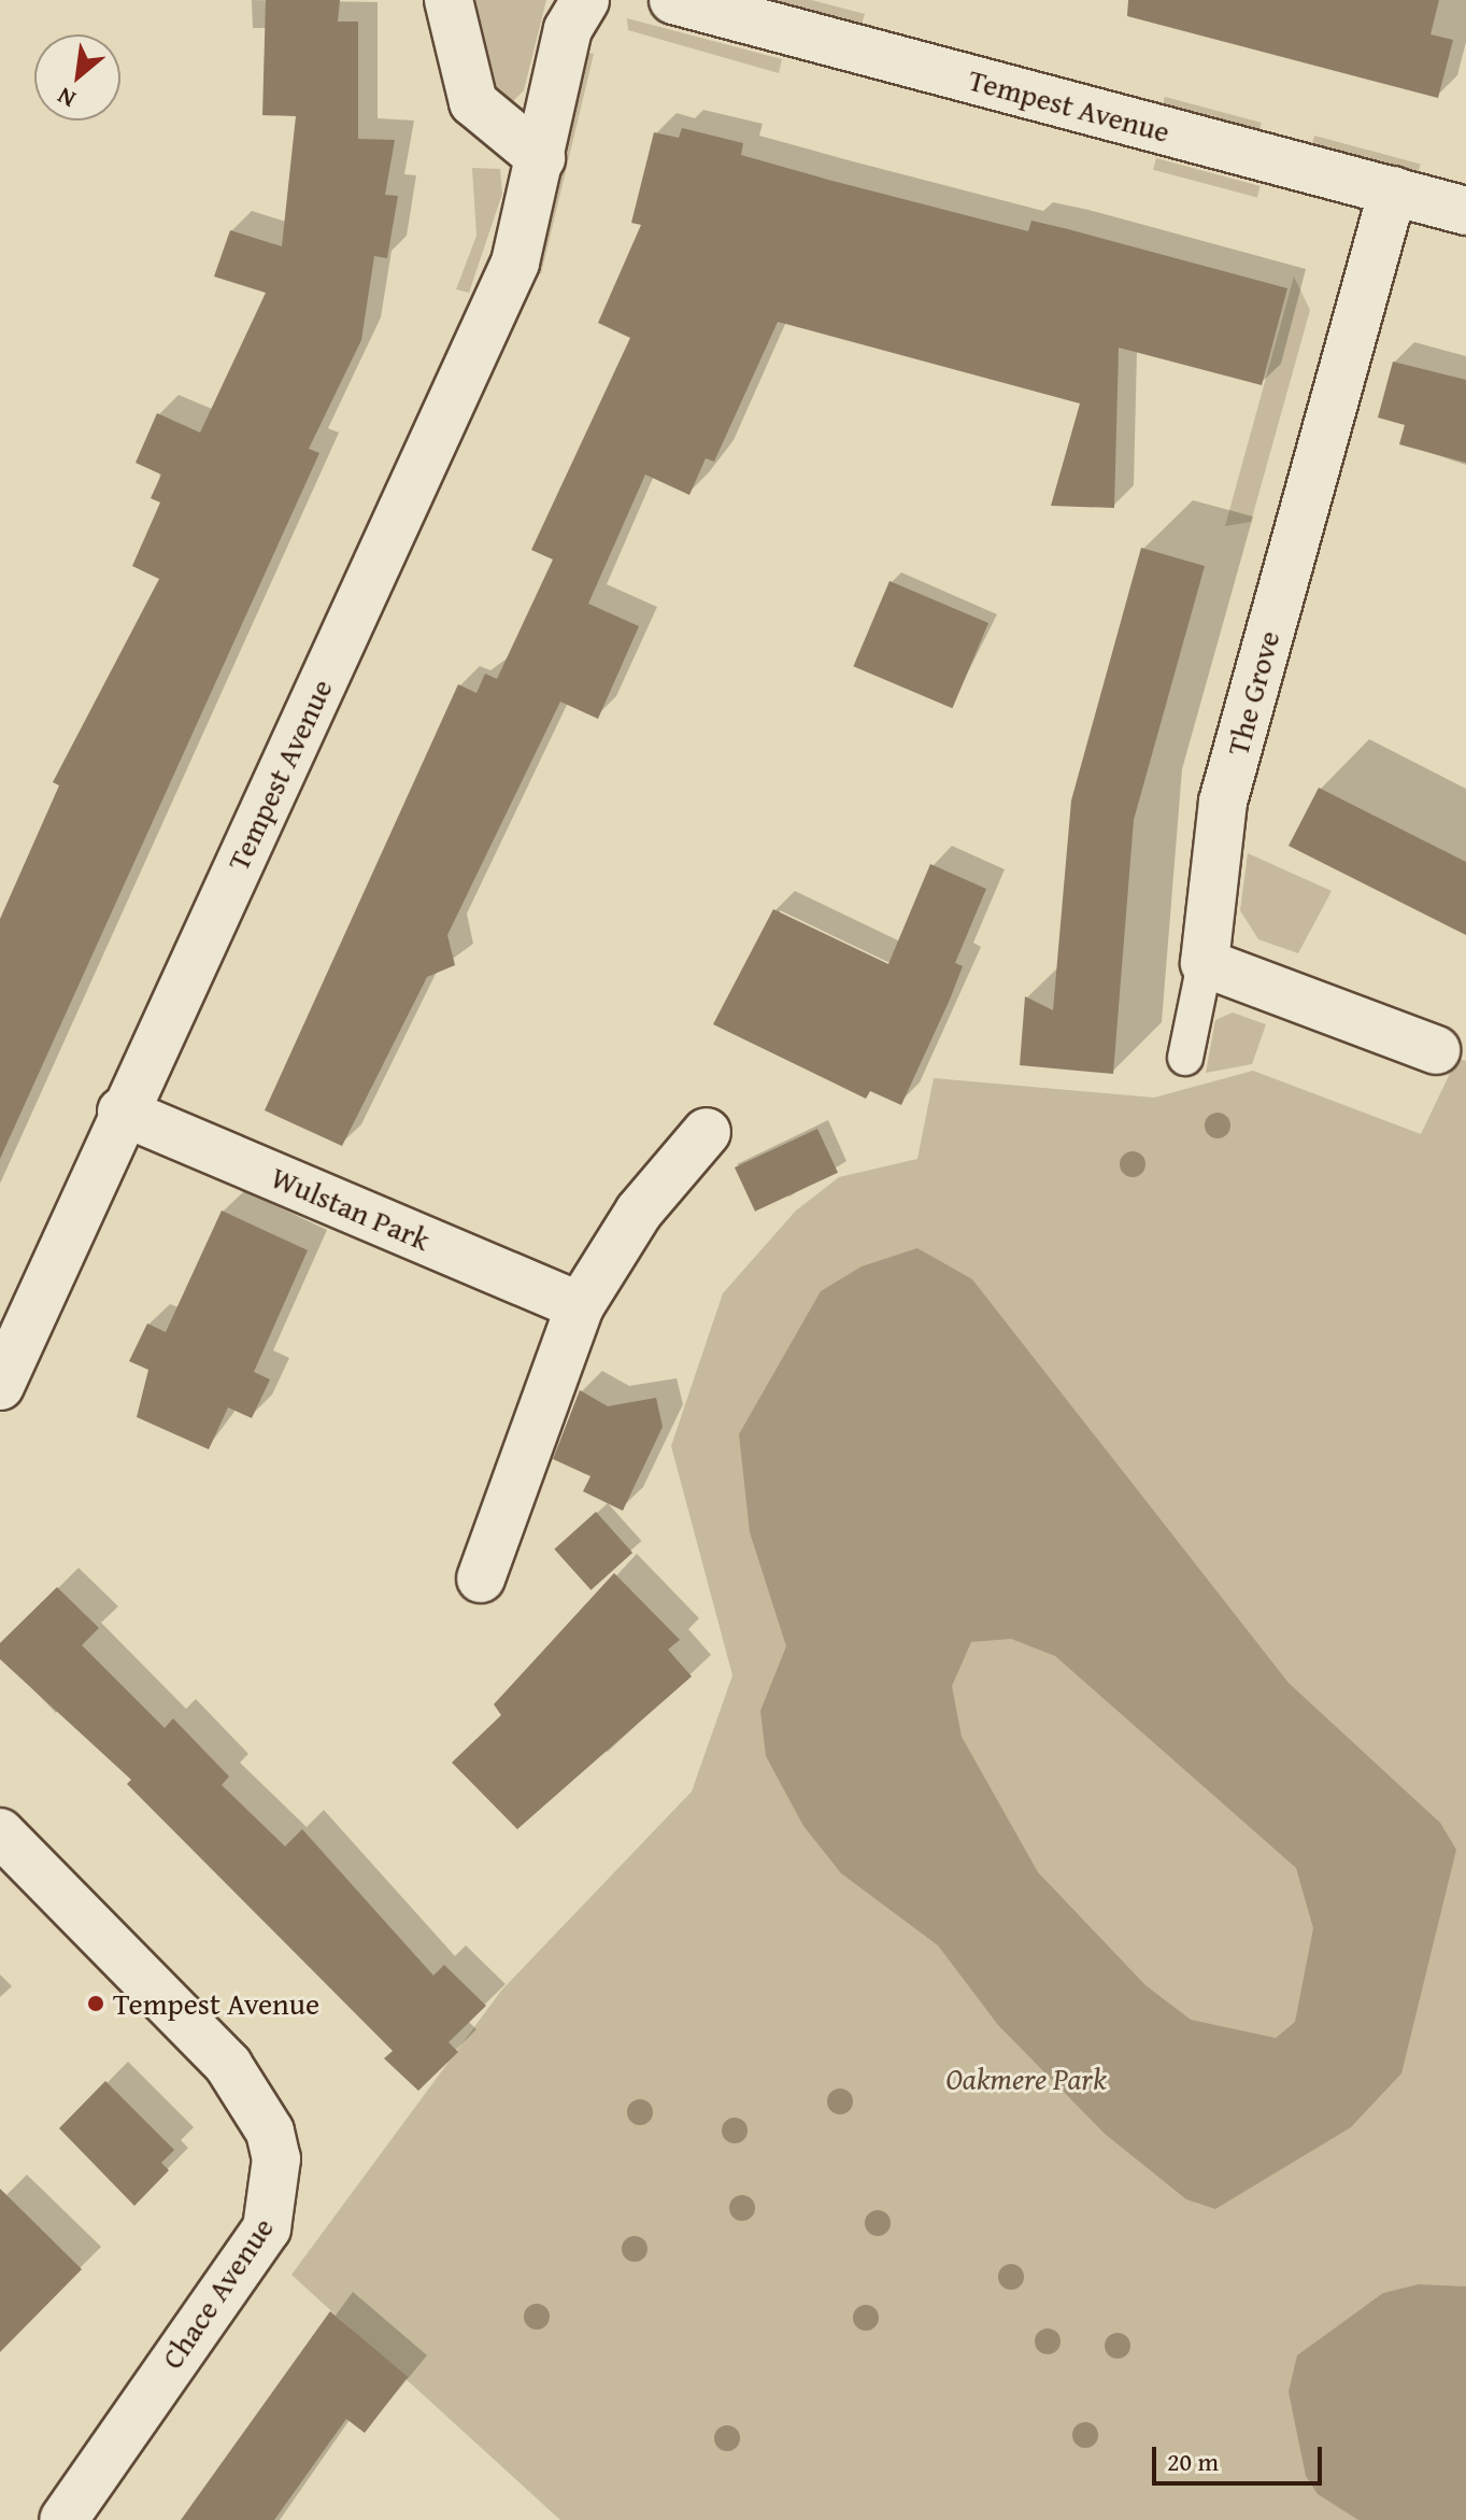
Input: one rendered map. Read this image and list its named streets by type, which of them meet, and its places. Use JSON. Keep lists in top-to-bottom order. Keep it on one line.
{"streets":{"street":["Tempest Avenue","The Grove","Wulstan Park","Chace Avenue"]},"crossings":[["Tempest Avenue","The Grove"],["Tempest Avenue","Wulstan Park"]],"parks":["Oakmere Park"],"places":["Tempest Avenue"],"scale_bar":"20 m","north":"bottom left"}
